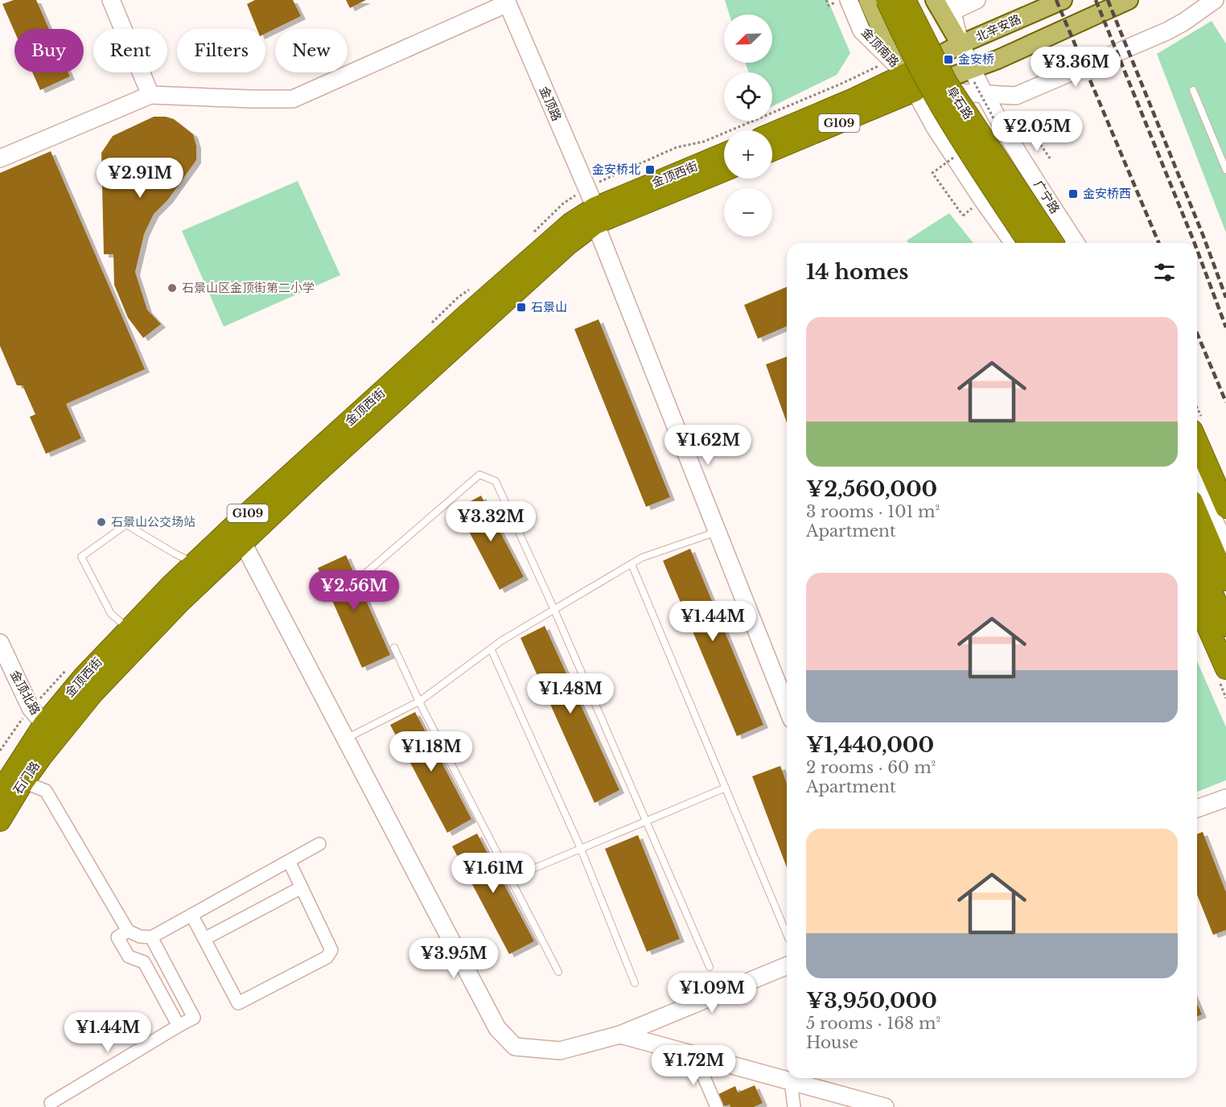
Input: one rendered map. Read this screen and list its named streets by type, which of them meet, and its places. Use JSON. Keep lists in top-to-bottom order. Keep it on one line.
{"streets":{"highway":["阜石路","G109","金顶西街","石门路"],"main road":["北辛安路","金顶南路"],"street":["金顶路","广宁路","金顶北路"]},"crossings":[["北辛安路","金顶南路"],["北辛安路","G109"],["北辛安路","广宁路"],["金顶南路","G109"],["金顶路","金顶西街"],["金顶西街","金顶北路"],["金顶西街","石门路"],["金顶北路","石门路"]],"places":{"transit":["金安桥","金安桥北","金安桥西","石景山"],"other":["石景山区金顶街第二小学","石景山公交场站"]},"north":"bottom left","page":{"map_buttons":["+","−"],"chip":["Buy","Rent","Filters","New"],"price":["¥3.36M","¥2.05M","¥2.91M","¥1.62M","¥3.32M","¥2.56M","¥1.44M","¥1.48M","¥1.18M","¥1.61M","¥3.95M","¥1.09M","¥1.44M","¥1.72M"],"heading":"14 homes","list":[{"name":"¥2,560,000","note":"3 rooms · 101 m² · Apartment"},{"name":"¥1,440,000","note":"2 rooms · 60 m² · Apartment"},{"name":"¥3,950,000","note":"5 rooms · 168 m² · House"}]}}
